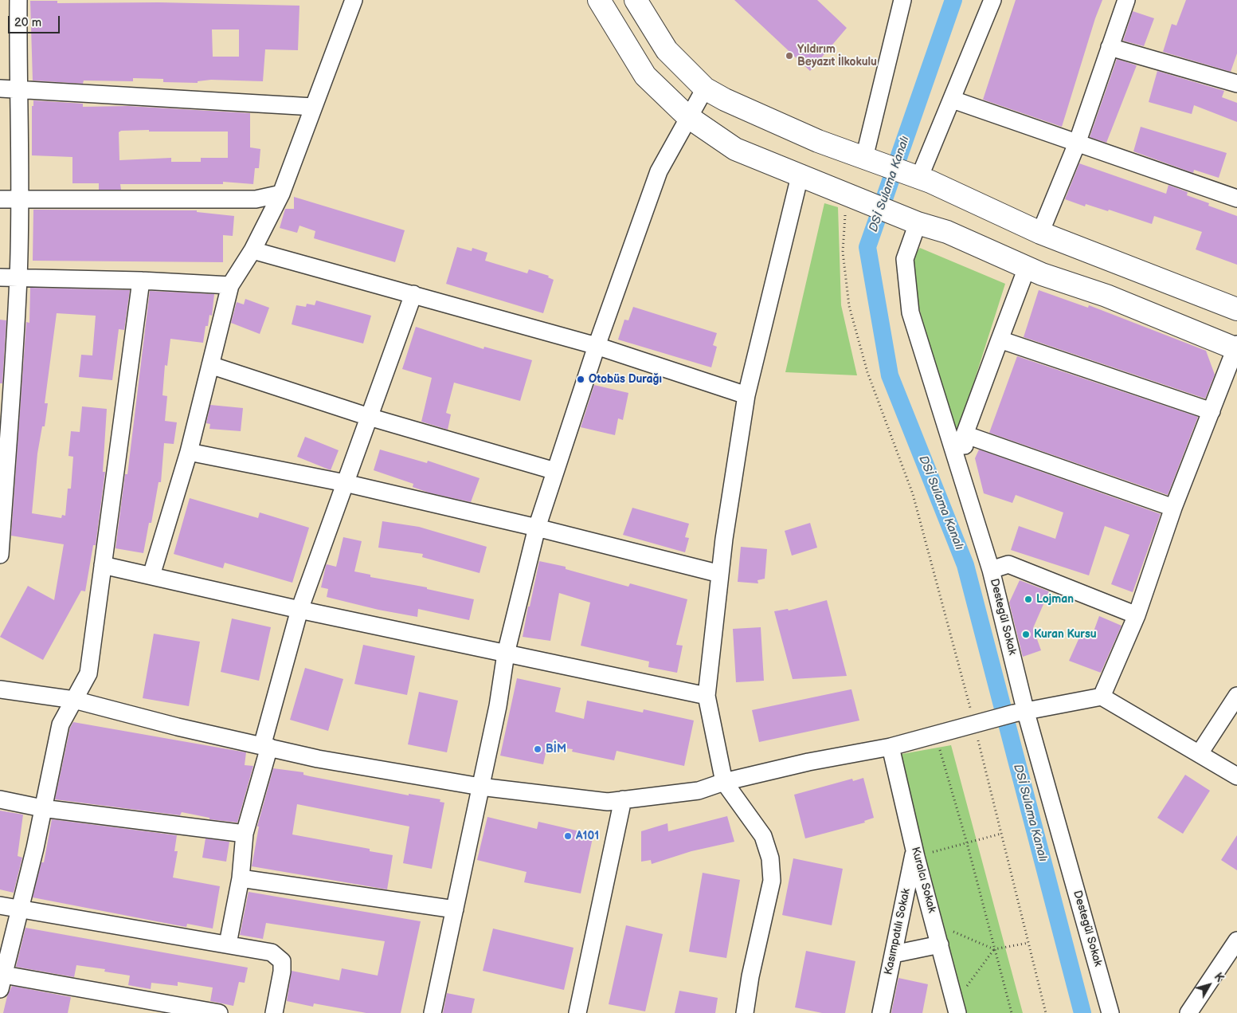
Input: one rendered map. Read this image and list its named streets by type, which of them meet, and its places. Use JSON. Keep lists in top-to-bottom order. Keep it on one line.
{"streets":{"street":["Destegül Sokak","Kuralcı Sokak","Kasımpatılı Sokak"]},"crossings":[["Kuralcı Sokak","Kasımpatılı Sokak"]],"water":["DSİ Sulama Kanalı"],"places":["Yıldırım Beyazıt İlkokulu","Otobüs Durağı","Lojman","Kuran Kursu","BİM","A101"],"scale_bar":"20 m","north":"top right"}
